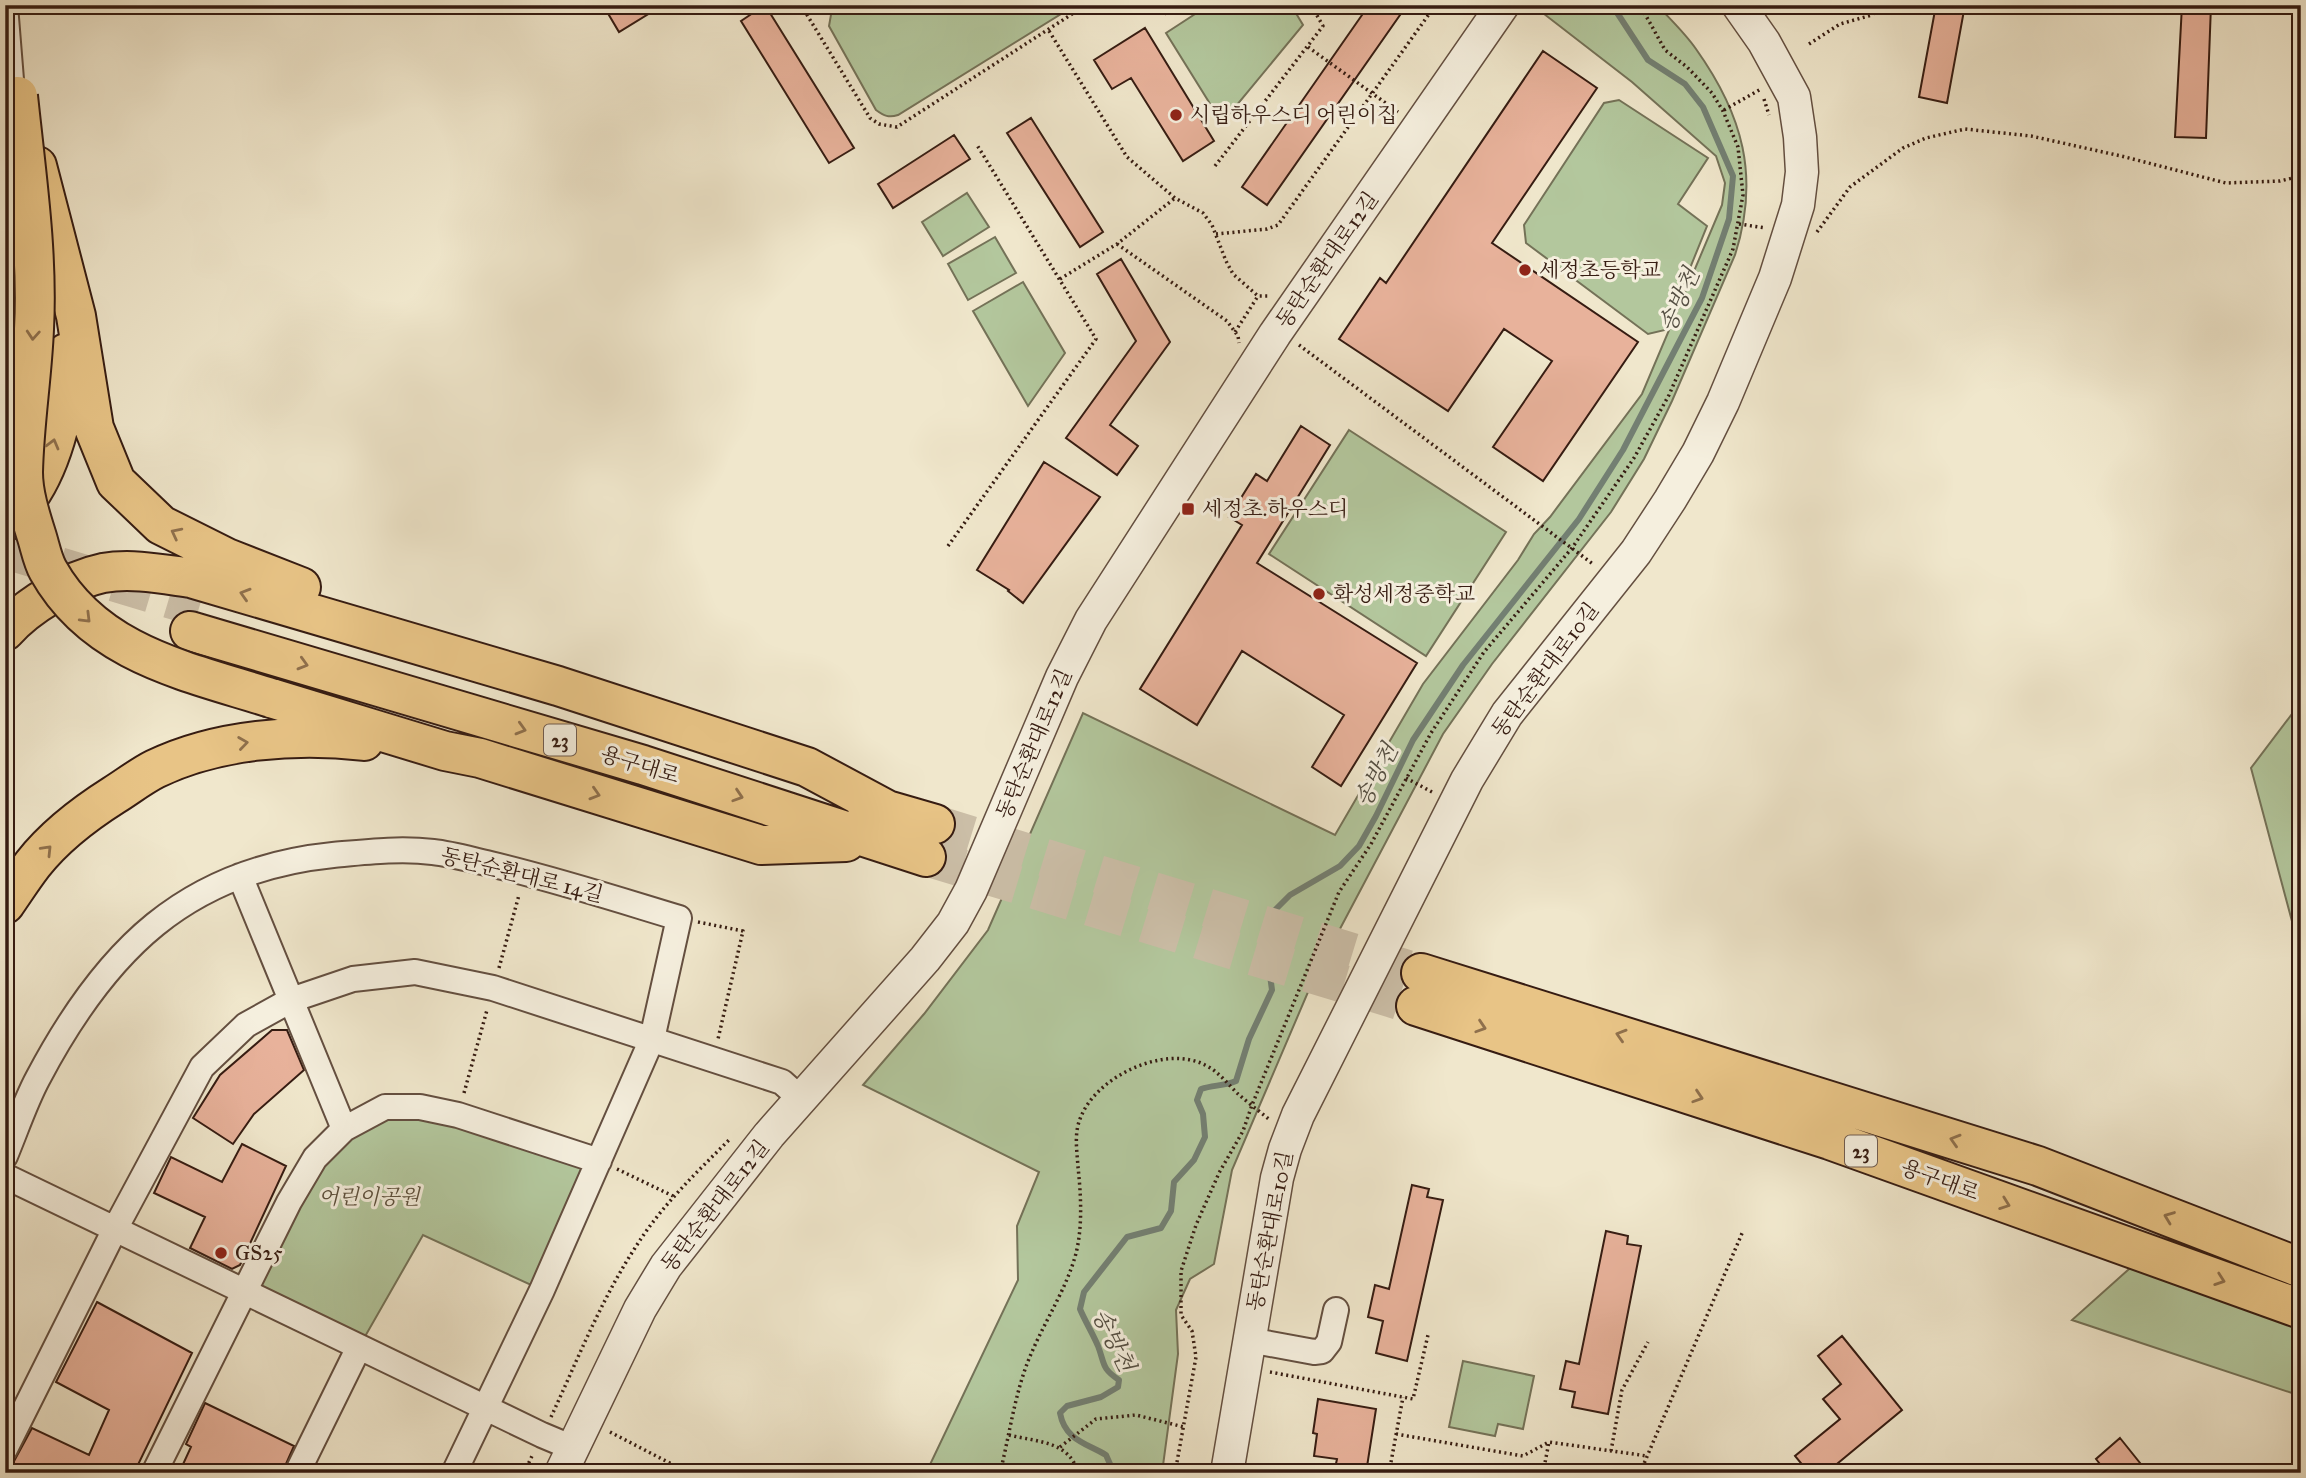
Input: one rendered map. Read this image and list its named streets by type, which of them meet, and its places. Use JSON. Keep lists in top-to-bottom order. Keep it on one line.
{"streets":{"highway":["23","용구대로"],"street":["동탄순환대로12길","동탄순환대로10길","동탄순환대로 14길"]},"water":["송방천"],"parks":["어린이공원"],"places":{"other":["시립하우스디 어린이집","세정초등학교","화성세정중학교","GS25"],"transit":["세정초.하우스디"]}}
